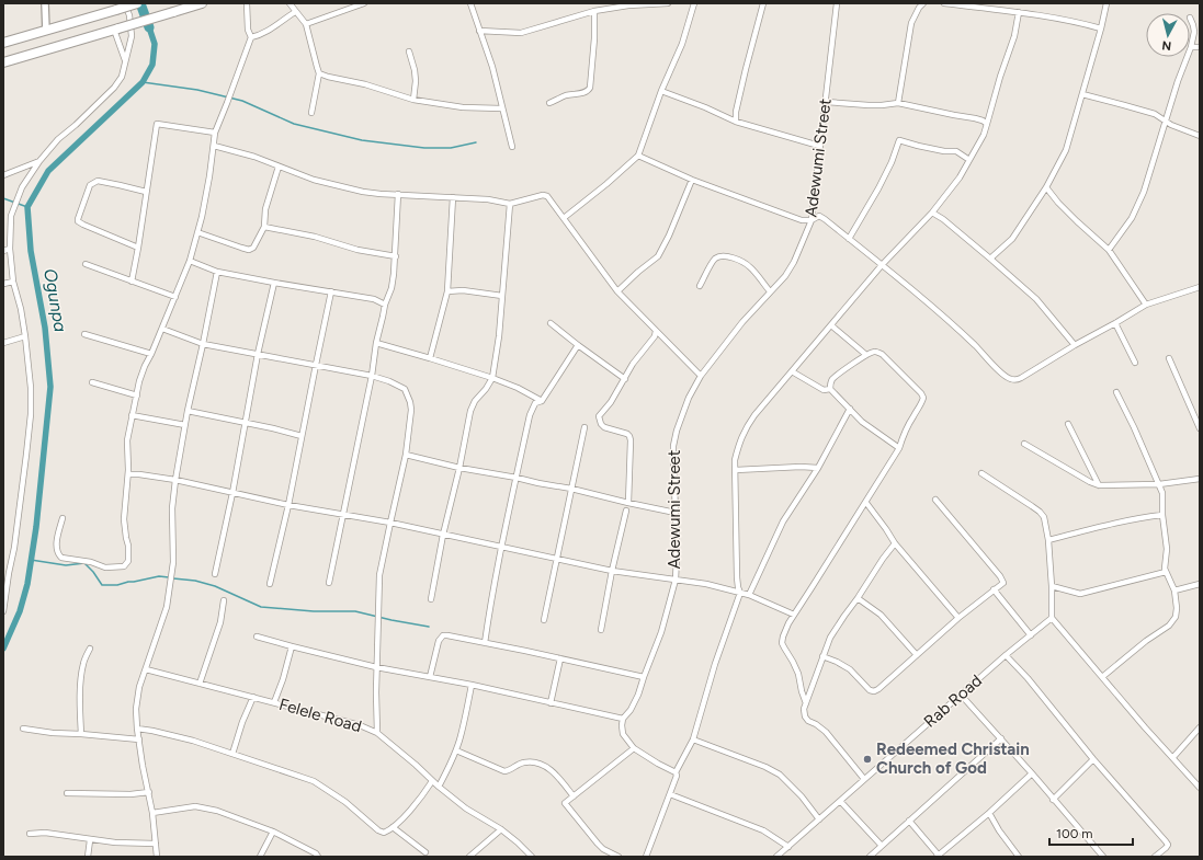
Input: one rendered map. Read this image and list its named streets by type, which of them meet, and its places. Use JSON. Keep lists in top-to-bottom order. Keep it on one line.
{"streets":{"street":["Adewumi Street","Rab Road","Felele Road"]},"water":["Ogunpa"],"places":["Redeemed Christain Church of God"],"scale_bar":"100 m","north":"bottom"}
